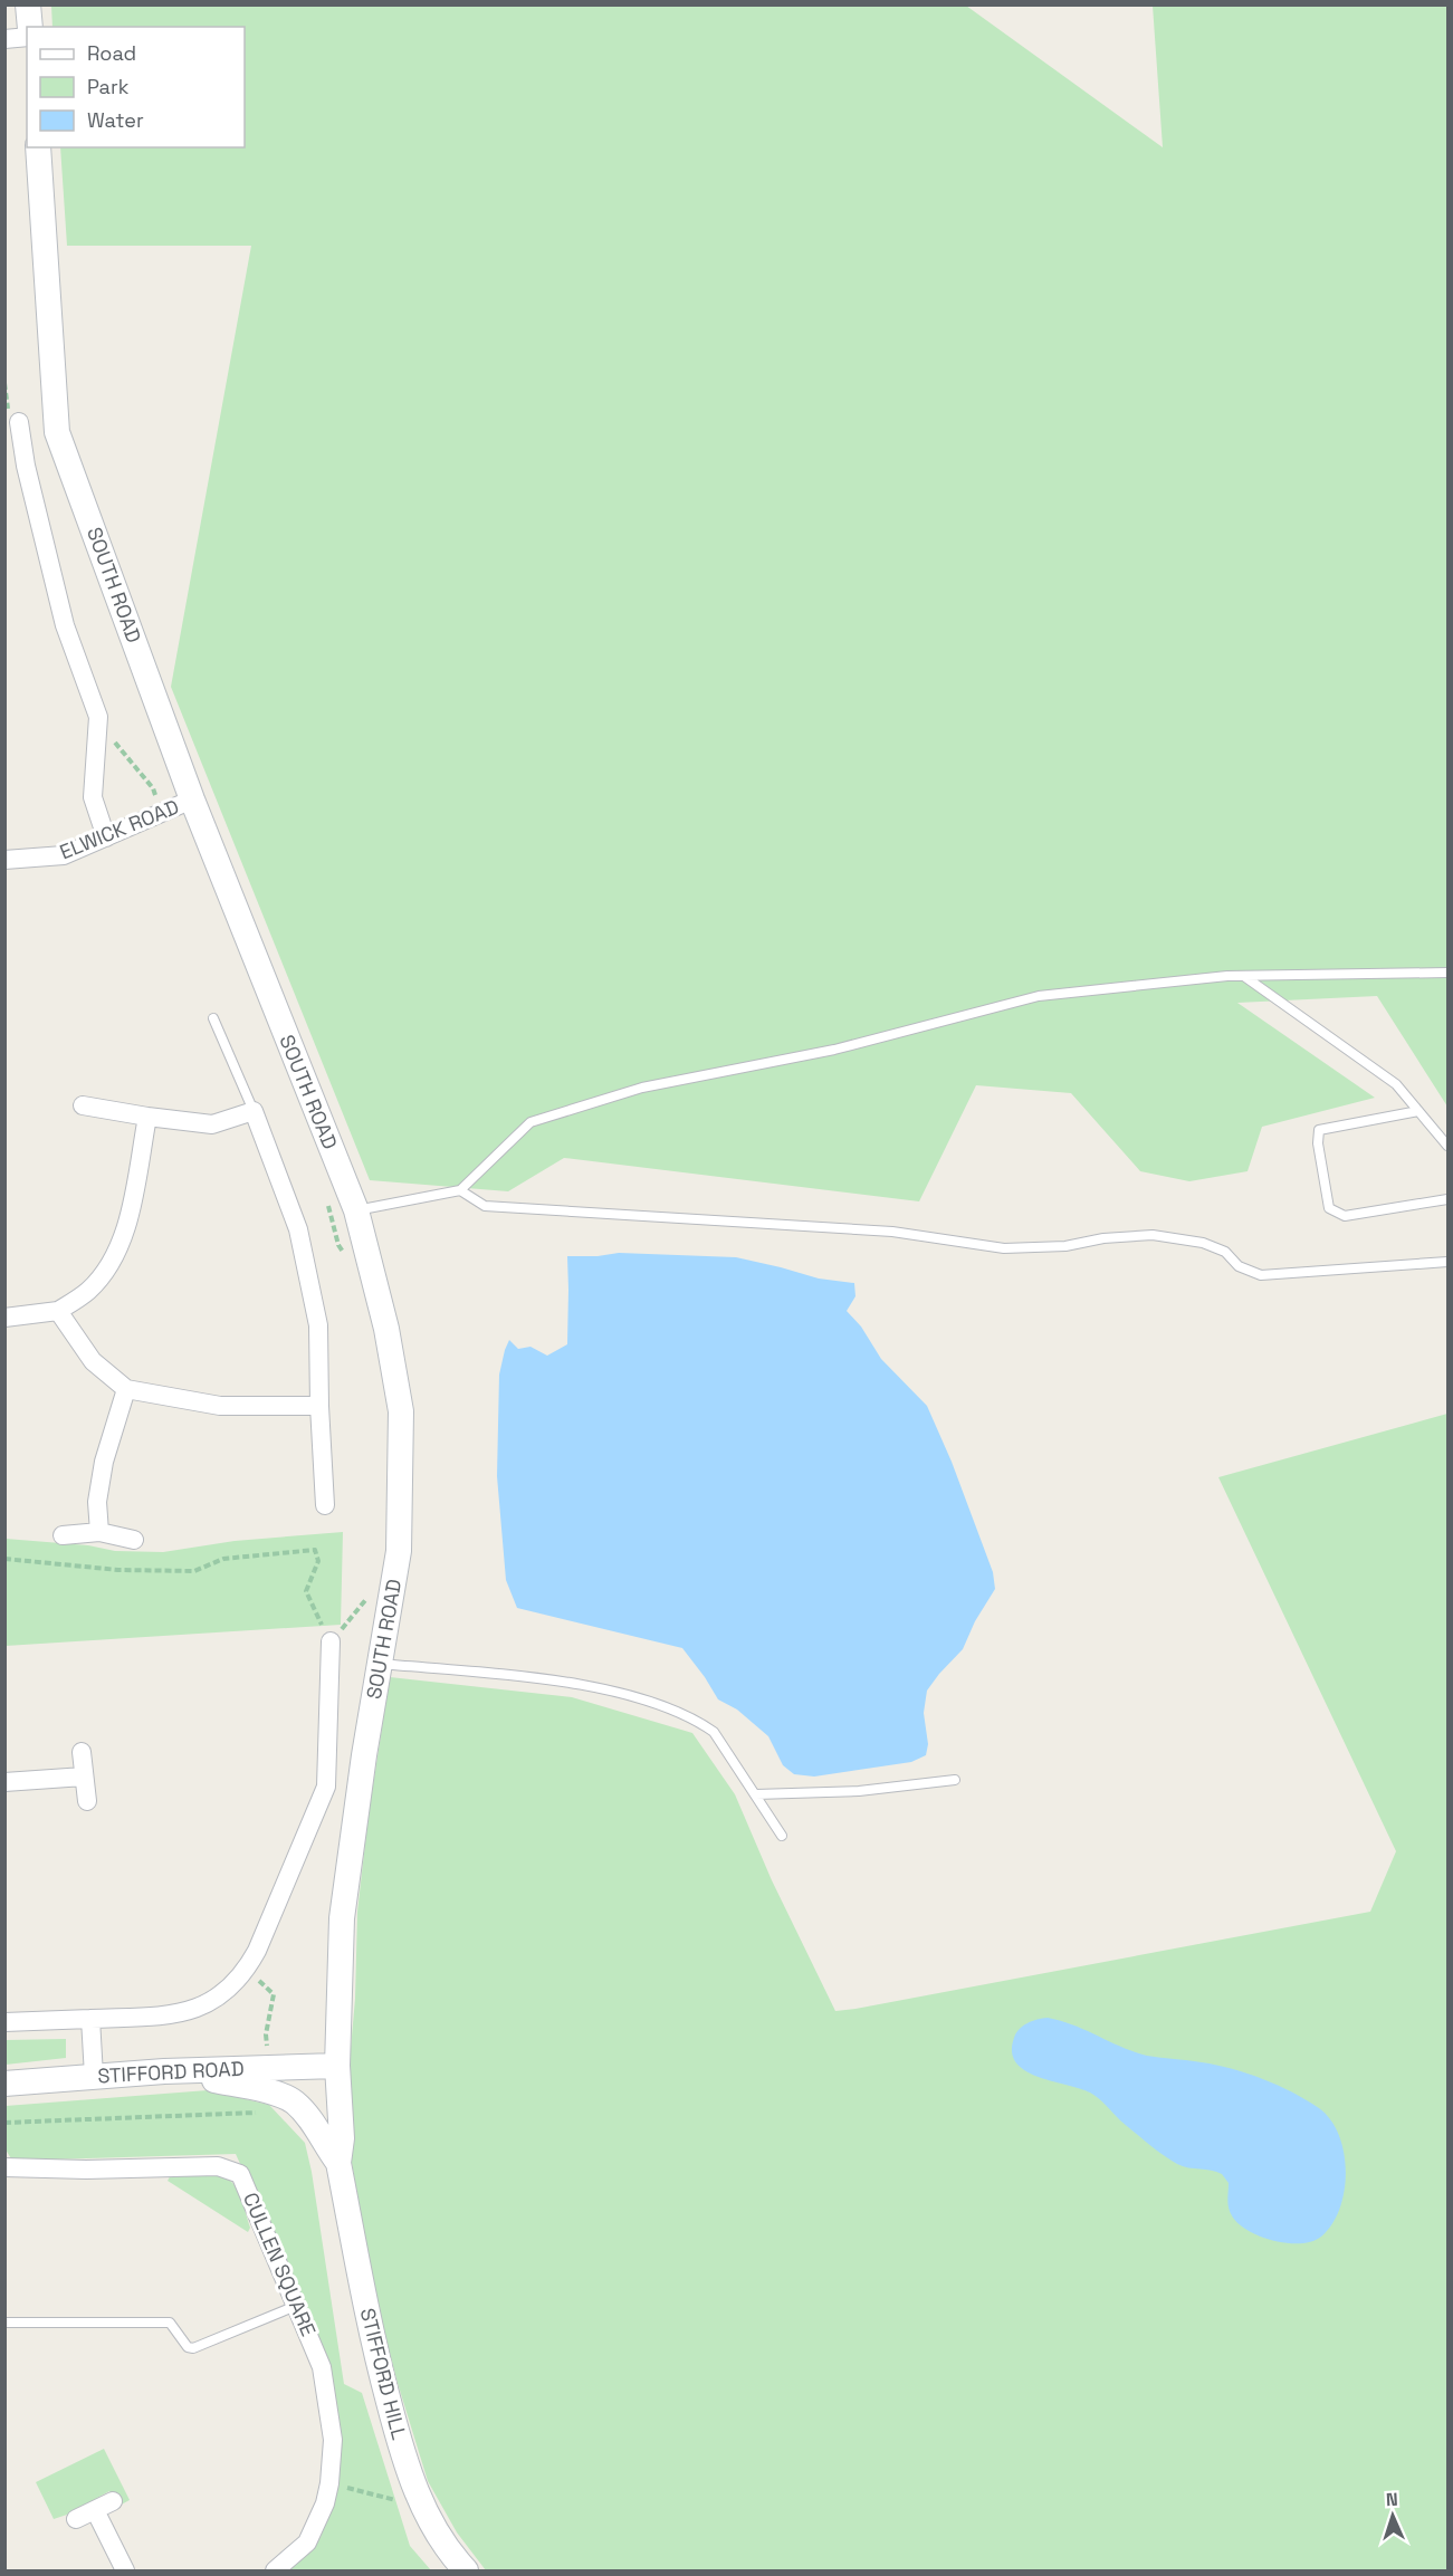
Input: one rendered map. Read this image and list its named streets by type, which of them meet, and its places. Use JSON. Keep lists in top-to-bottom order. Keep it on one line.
{"streets":{"main road":["SOUTH ROAD","STIFFORD ROAD","STIFFORD HILL"],"street":["ELWICK ROAD","CULLEN SQUARE"]},"crossings":[["SOUTH ROAD","ELWICK ROAD"],["SOUTH ROAD","STIFFORD ROAD"],["SOUTH ROAD","STIFFORD HILL"],["STIFFORD ROAD","STIFFORD HILL"]],"legend":["Road","Park","Water"],"north":"top"}
